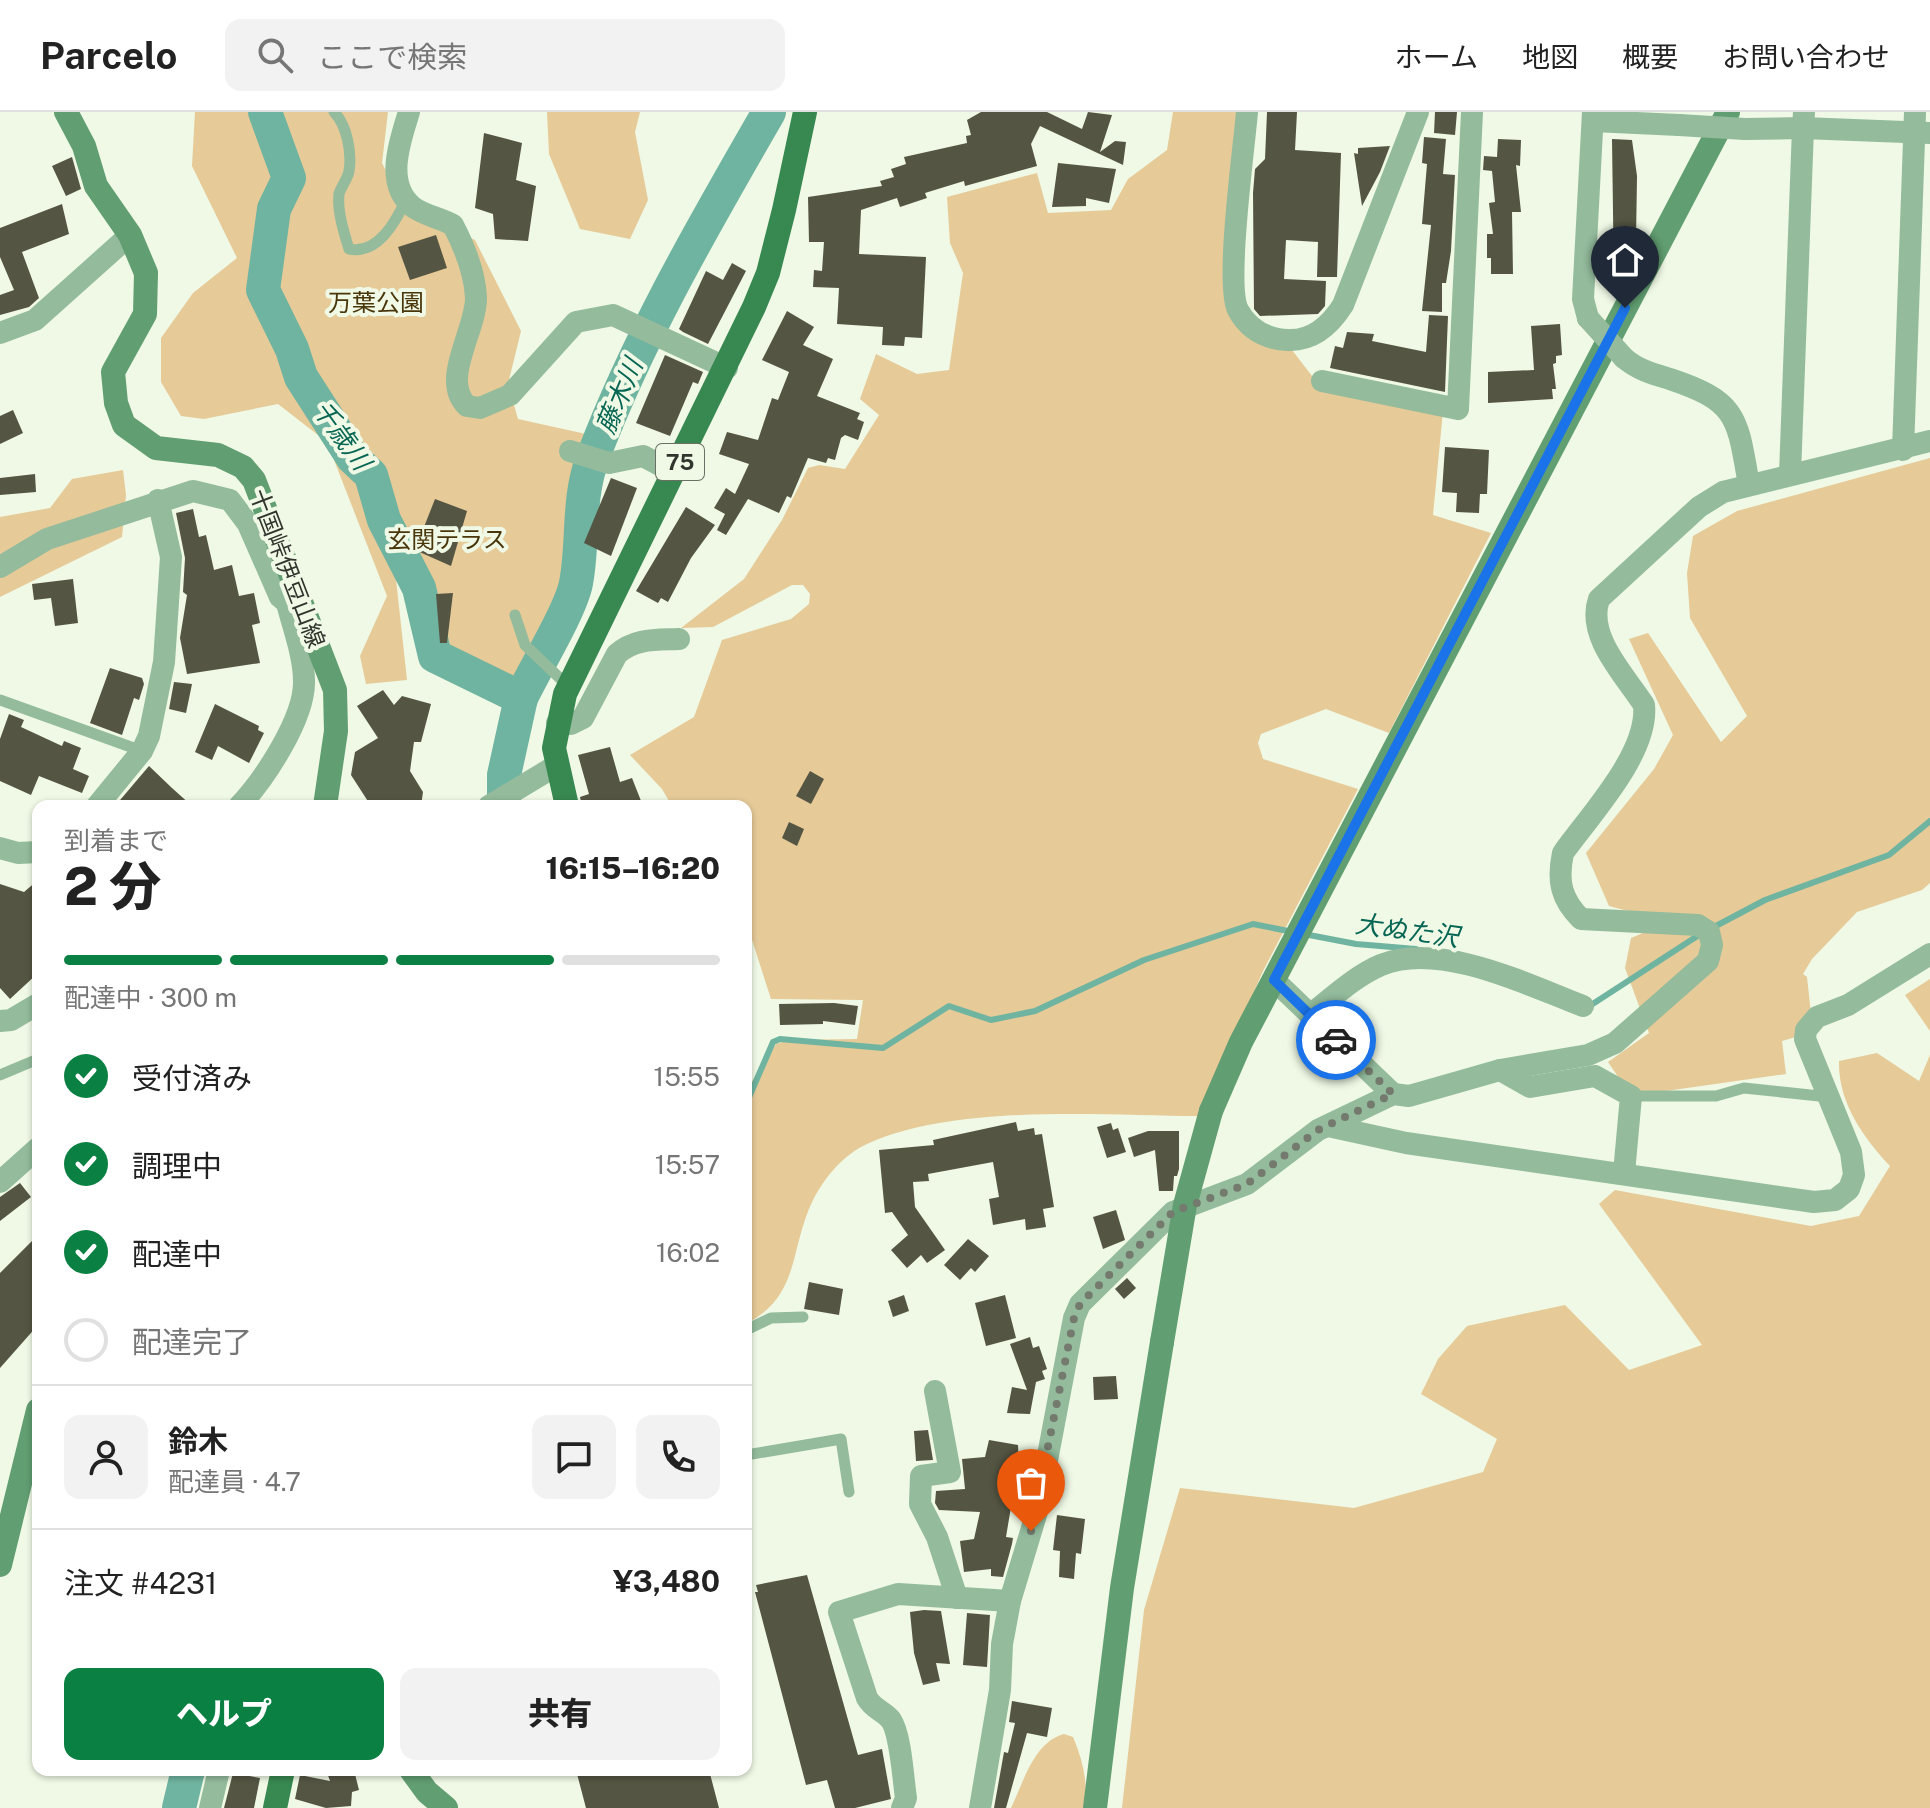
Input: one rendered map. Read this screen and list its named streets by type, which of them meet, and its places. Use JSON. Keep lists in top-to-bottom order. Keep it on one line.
{"streets":{"main road":["75"],"street":["十国峠伊豆山線"]},"water":["藤木川","千歳川","大ぬた沢"],"parks":["万葉公園","玄関テラス"],"page":{"header":"Parcelo","search":"ここで検索","nav":["ホーム","地図","概要","お問い合わせ"],"heading":["2 分","到着まで","16:15–16:20"],"panel":["鈴木","配達員 · 4.7","注文 #4231","¥3,480"],"bar":"配達中 · 300 m","list":[["受付済み","15:55"],["調理中","15:57"],["配達中","16:02"],"配達完了"],"buttons":["ヘルプ","共有"]}}
